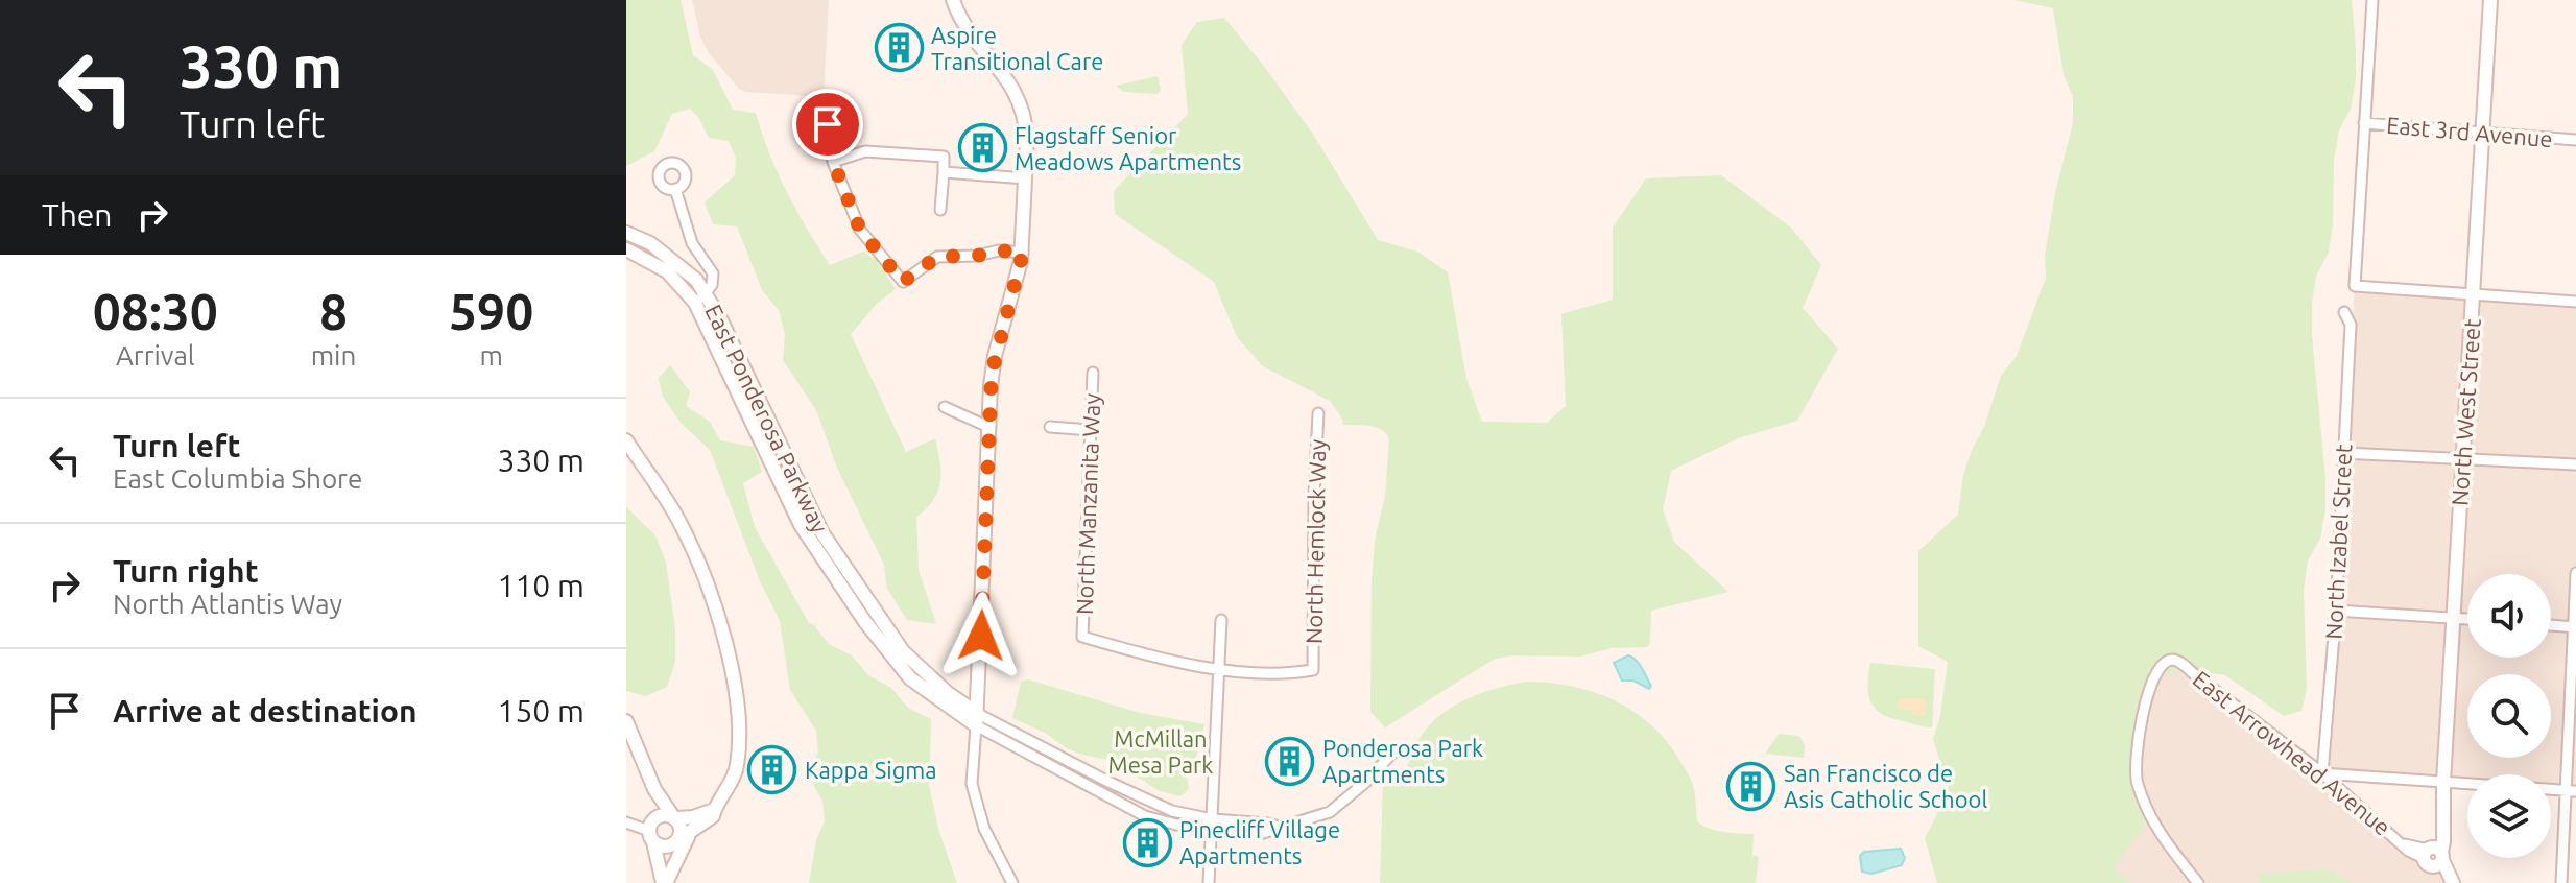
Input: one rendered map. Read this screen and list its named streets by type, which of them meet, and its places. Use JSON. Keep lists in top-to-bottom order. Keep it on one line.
{"streets":{"street":["East 3rd Avenue","North West Street","East Ponderosa Parkway","North Manzanita Way","North Hemlock Way","North Izabel Street","East Arrowhead Avenue"]},"crossings":[["East 3rd Avenue","North West Street"],["North West Street","East Arrowhead Avenue"],["North Manzanita Way","North Hemlock Way"],["North Izabel Street","East Arrowhead Avenue"]],"parks":["McMillan Mesa Park"],"places":{"building":["Aspire Transitional Care","Flagstaff Senior Meadows Apartments","Ponderosa Park Apartments","Kappa Sigma","San Francisco de Asis Catholic School","Pinecliff Village Apartments"]},"page":{"turn":["330 m","Turn left"],"then":"Then","eta":["08:30","Arrival","8","min","590","m"],"list":[{"name":"Turn left","note":"East Columbia Shore","value":"330 m"},{"name":"Turn right","note":"North Atlantis Way","value":"110 m"},{"name":"Arrive at destination","value":"150 m"}]}}
